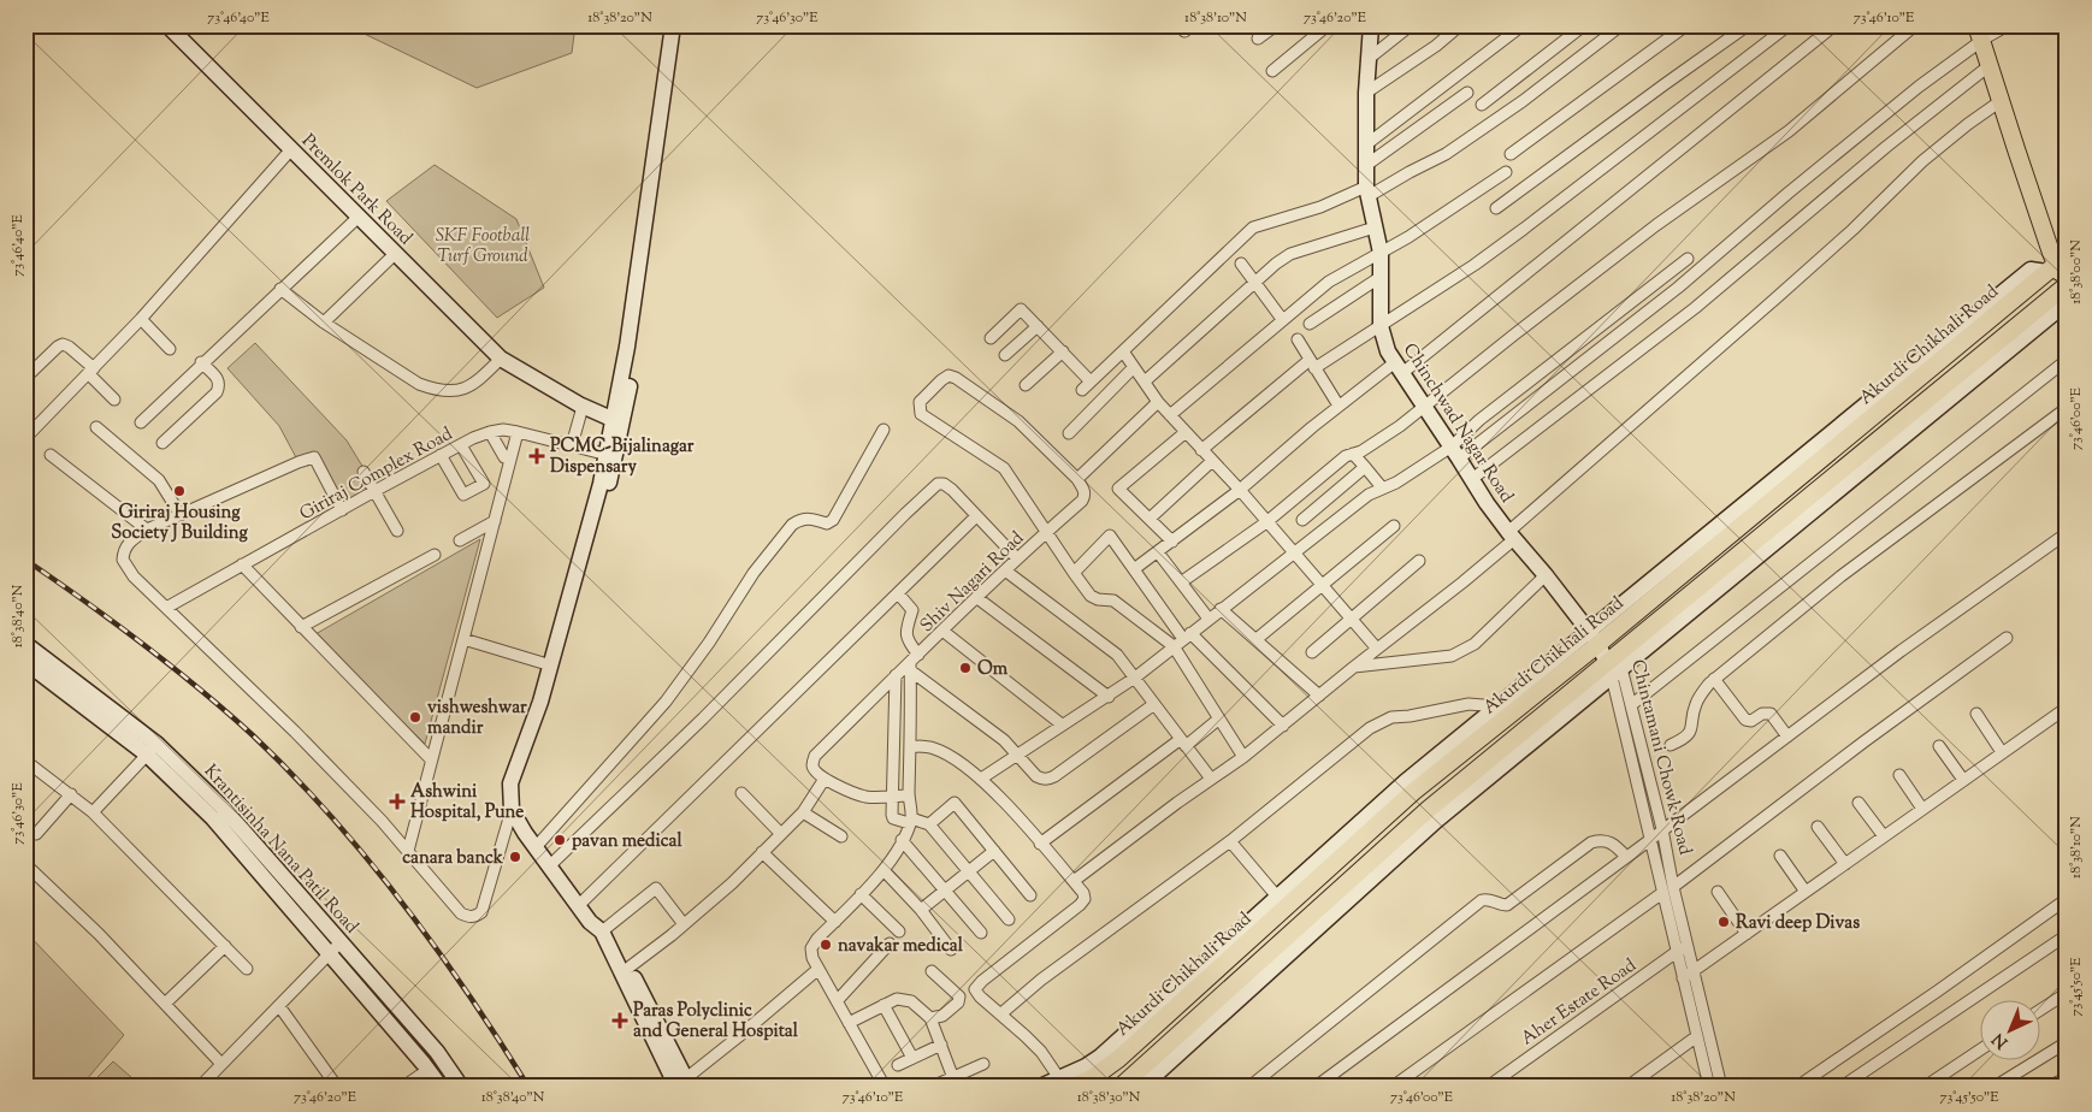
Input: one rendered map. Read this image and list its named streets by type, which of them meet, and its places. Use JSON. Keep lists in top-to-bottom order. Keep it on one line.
{"streets":{"main road":["Akurdi Chikhali Road"],"street":["Premlok Park Road","Chinchwad Nagar Road","Giriraj Complex Road","Shiv Nagari Road","Chintamani Chowk Road","Krantisinha Nana Patil Road","Aher Estate Road"]},"crossings":[["Akurdi Chikhali Road","Chinchwad Nagar Road"],["Akurdi Chikhali Road","Chintamani Chowk Road"],["Chinchwad Nagar Road","Chintamani Chowk Road"],["Chintamani Chowk Road","Aher Estate Road"]],"parks":["SKF Football Turf Ground"],"places":{"health":["PCMC-Bijalinagar Dispensary","Ashwini Hospital, Pune","Paras Polyclinic and General Hospital"],"other":["Giriraj Housing Society J Building","Om","vishweshwar mandir","pavan medical","canara banck","Ravi deep Divas","navakar medical"]},"north":"bottom left","coordinates":["73°46'40\"E","18°38'20\"N","73°46'30\"E","18°38'10\"N","73°46'20\"E","73°46'10\"E","18°38'00\"N","73°46'00\"E","18°38'40\"N","73°45'50\"E","18°38'30\"N"]}
